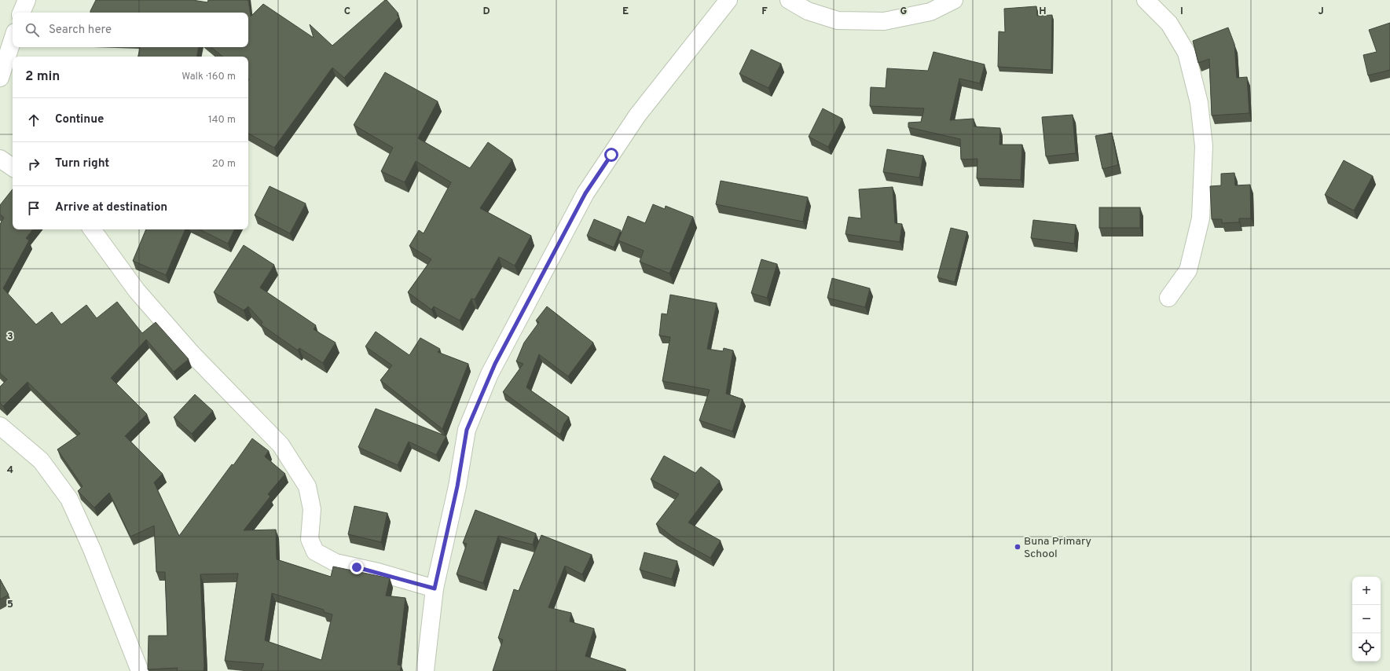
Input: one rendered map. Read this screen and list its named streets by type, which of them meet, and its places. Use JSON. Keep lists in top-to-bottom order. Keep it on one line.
{"places":["Buna Primary School"],"page":{"search":"Search here","heading":["2 min","Walk · 160 m"],"list":[["Continue","140 m"],["Turn right","20 m"],"Arrive at destination"],"map_buttons":["+","−"]},"grid":{"columns":["C","D","E","F","G","H","I","J"],"rows":["3","4","5"]}}
